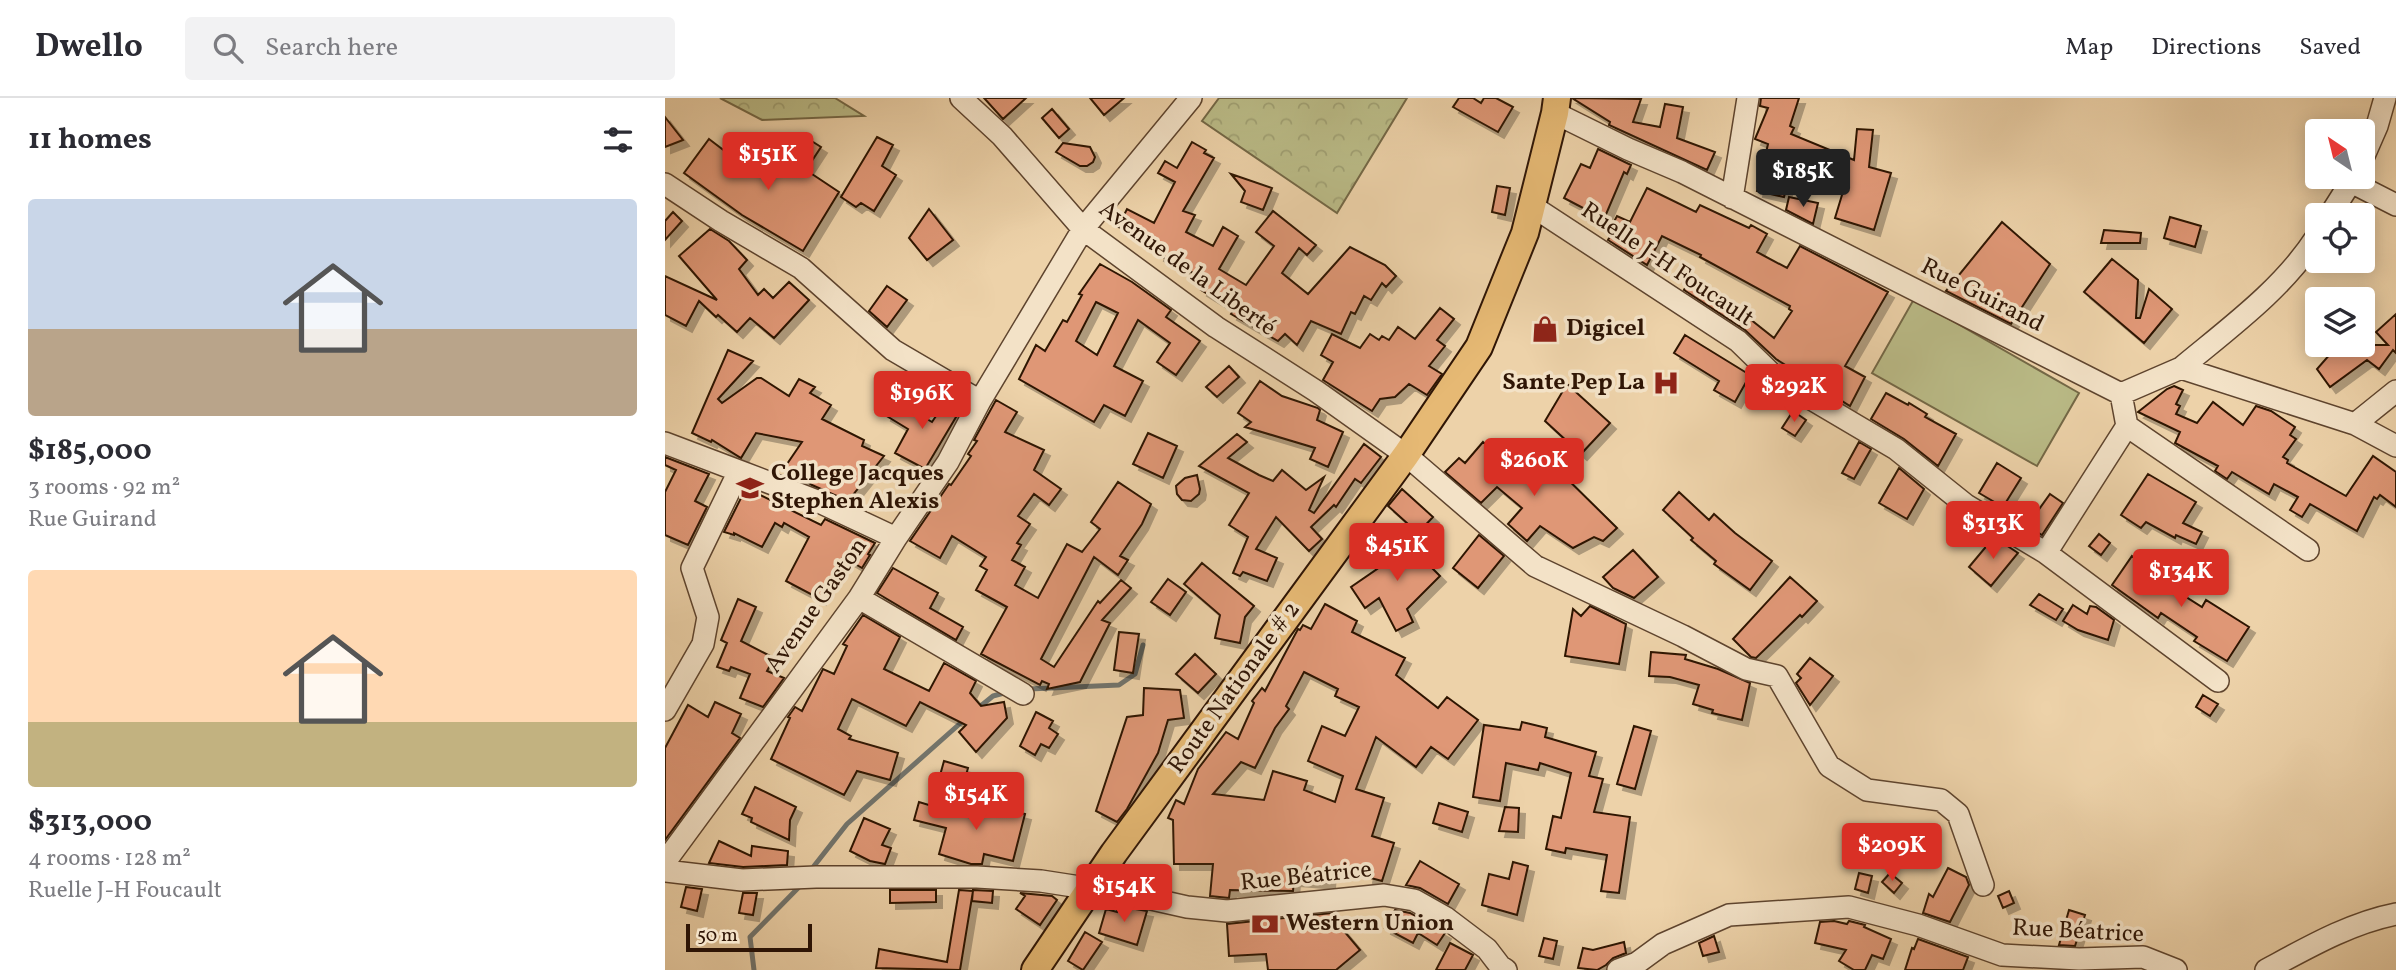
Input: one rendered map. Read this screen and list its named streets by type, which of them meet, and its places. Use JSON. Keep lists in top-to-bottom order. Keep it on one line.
{"streets":{"main road":["Route Nationale # 2"],"street":["Ruelle J-H Foucault","Avenue de la Liberté","Rue Guirand","Avenue Gaston","Rue Béatrice"]},"crossings":[["Ruelle J-H Foucault","Route Nationale # 2"],["Avenue de la Liberté","Avenue Gaston"],["Avenue de la Liberté","Route Nationale # 2"],["Rue Guirand","Route Nationale # 2"],["Route Nationale # 2","Rue Béatrice"]],"places":{"shop":["Digicel"],"hospital":["Sante Pep La"],"school or university":["College Jacques Stephen Alexis"],"bank":["Western Union"]},"scale_bar":"50 m","north":"top left","page":{"header":"Dwello","search":"Search here","nav":["Map","Directions","Saved"],"heading":"11 homes","price":["$151K","$185K","$292K","$196K","$260K","$313K","$451K","$134K","$154K","$209K","$154K"],"list":[{"name":"$185,000","note":"3 rooms · 92 m² · Rue Guirand"},{"name":"$313,000","note":"4 rooms · 128 m² · Ruelle J-H Foucault"}],"scale":"50 m"}}
